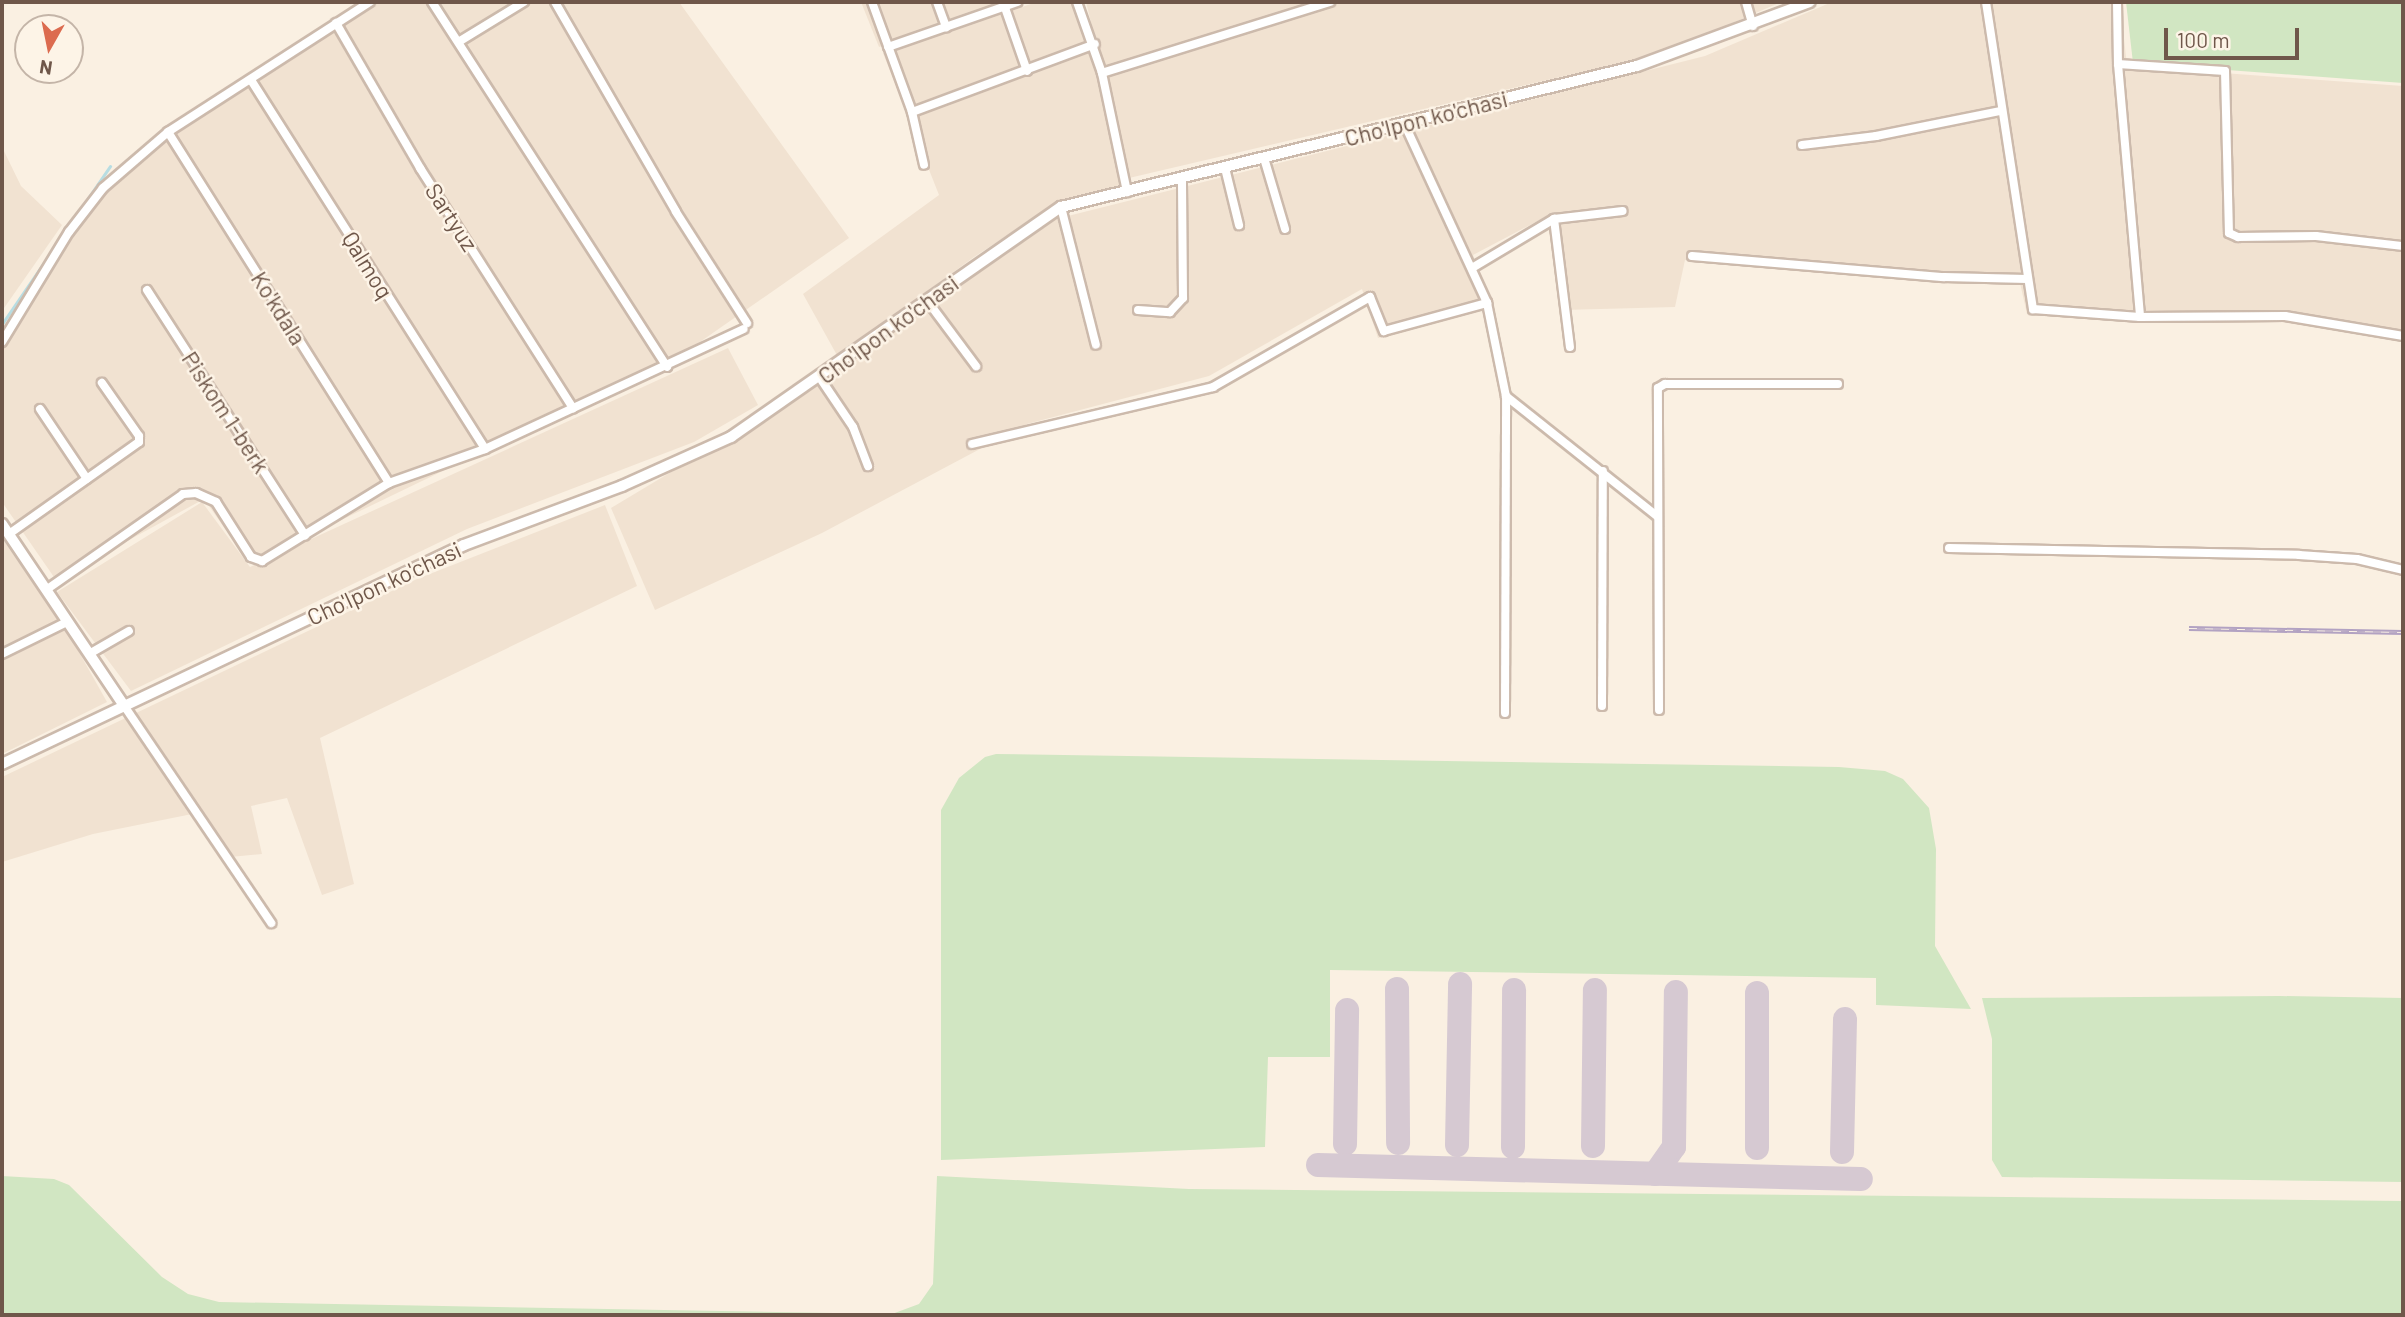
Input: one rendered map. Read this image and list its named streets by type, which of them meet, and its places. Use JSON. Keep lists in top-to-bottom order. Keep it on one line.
{"streets":{"main road":["Cho'lpon ko'chasi"],"street":["Sartyuz","Qalmoq","Ko'kdala","Piskom 1-berk"]},"scale_bar":"100 m","north":"bottom"}
